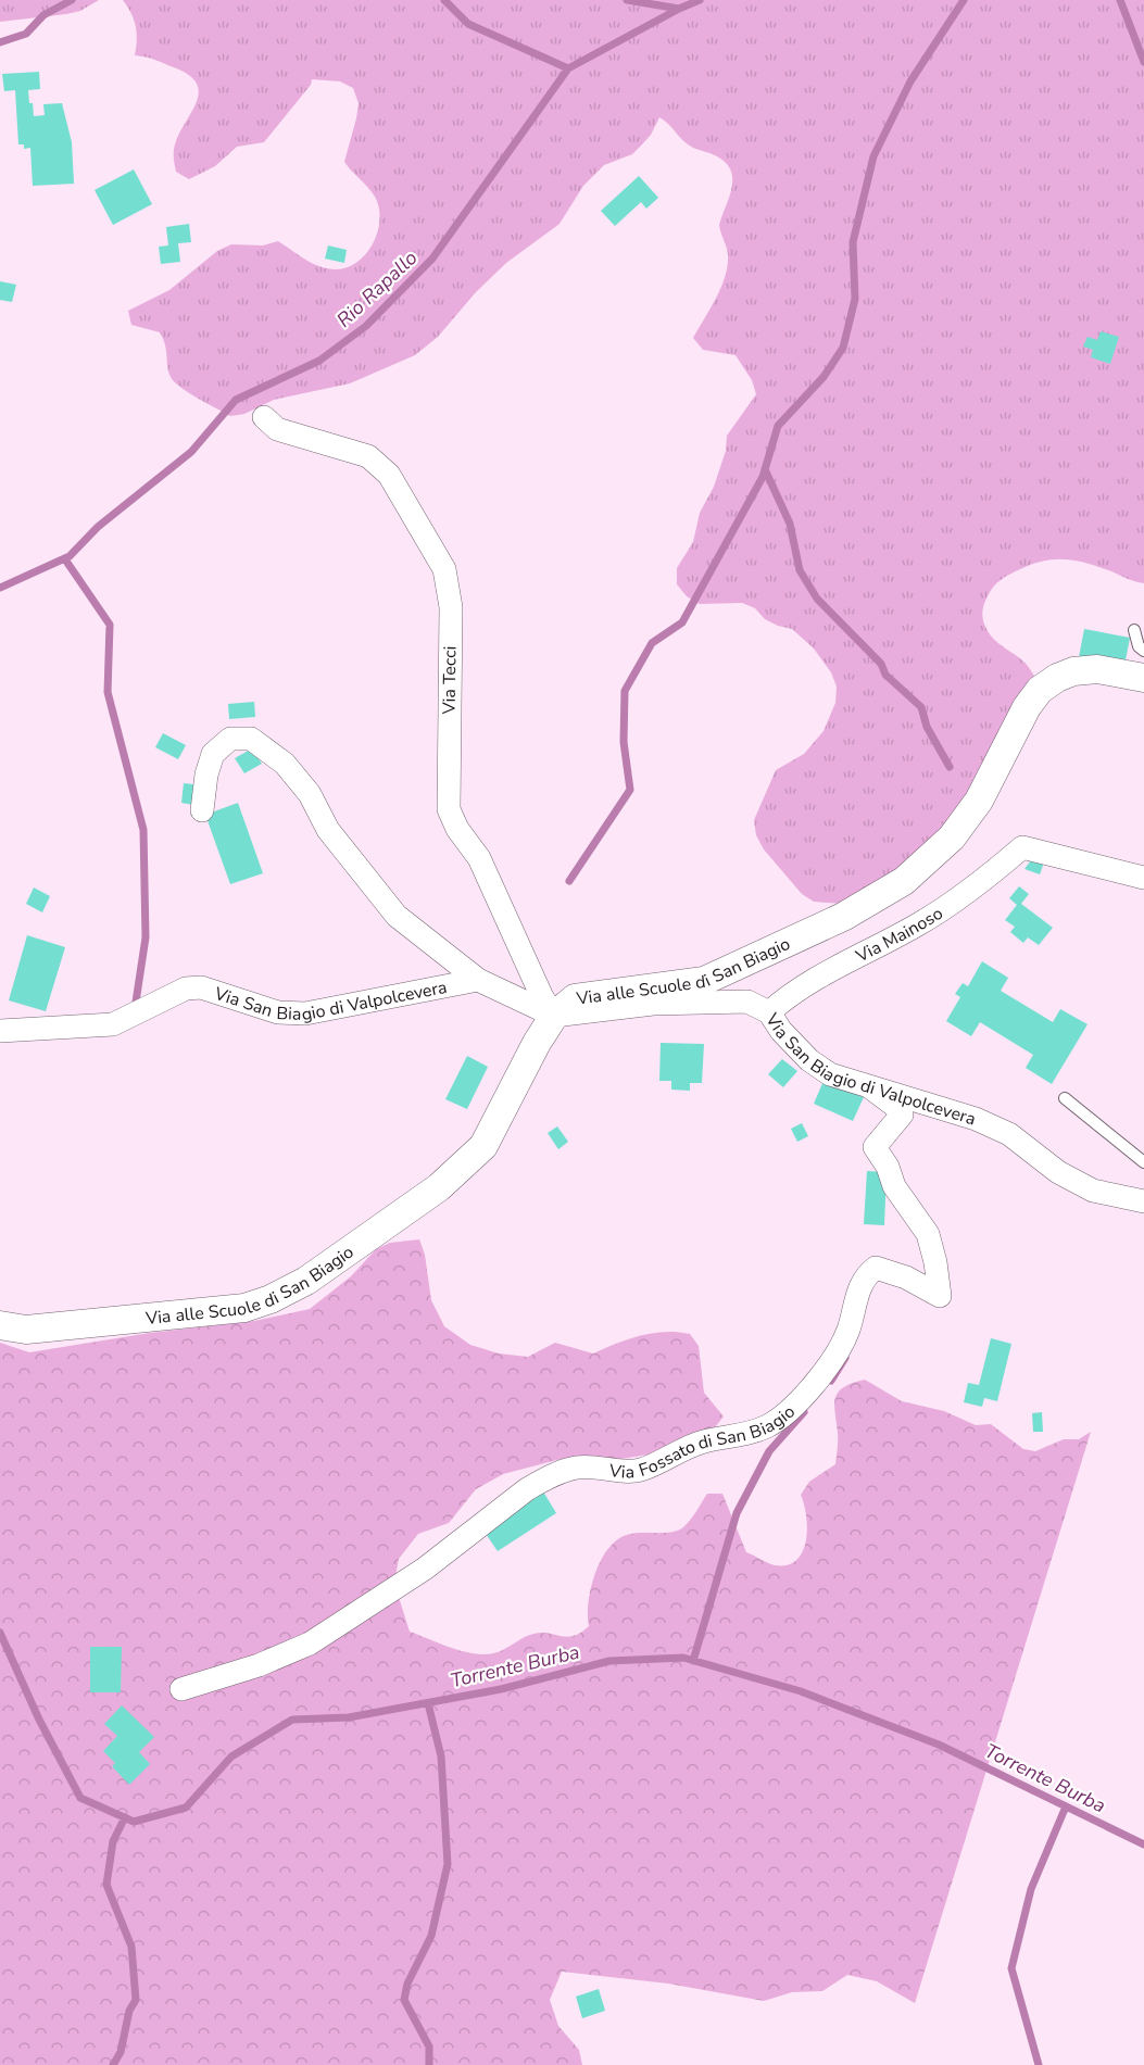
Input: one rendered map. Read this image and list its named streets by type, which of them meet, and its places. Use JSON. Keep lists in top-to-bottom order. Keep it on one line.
{"streets":{"street":["Via Tecci","Via Mainoso","Via alle Scuole di San Biagio","Via San Biagio di Valpolcevera","Via Fossato di San Biagio"]},"crossings":[["Via Tecci","Via alle Scuole di San Biagio"],["Via Tecci","Via San Biagio di Valpolcevera"],["Via Mainoso","Via San Biagio di Valpolcevera"],["Via alle Scuole di San Biagio","Via San Biagio di Valpolcevera"],["Via San Biagio di Valpolcevera","Via Fossato di San Biagio"]],"water":["Rio Rapallo","Torrente Burba"]}
